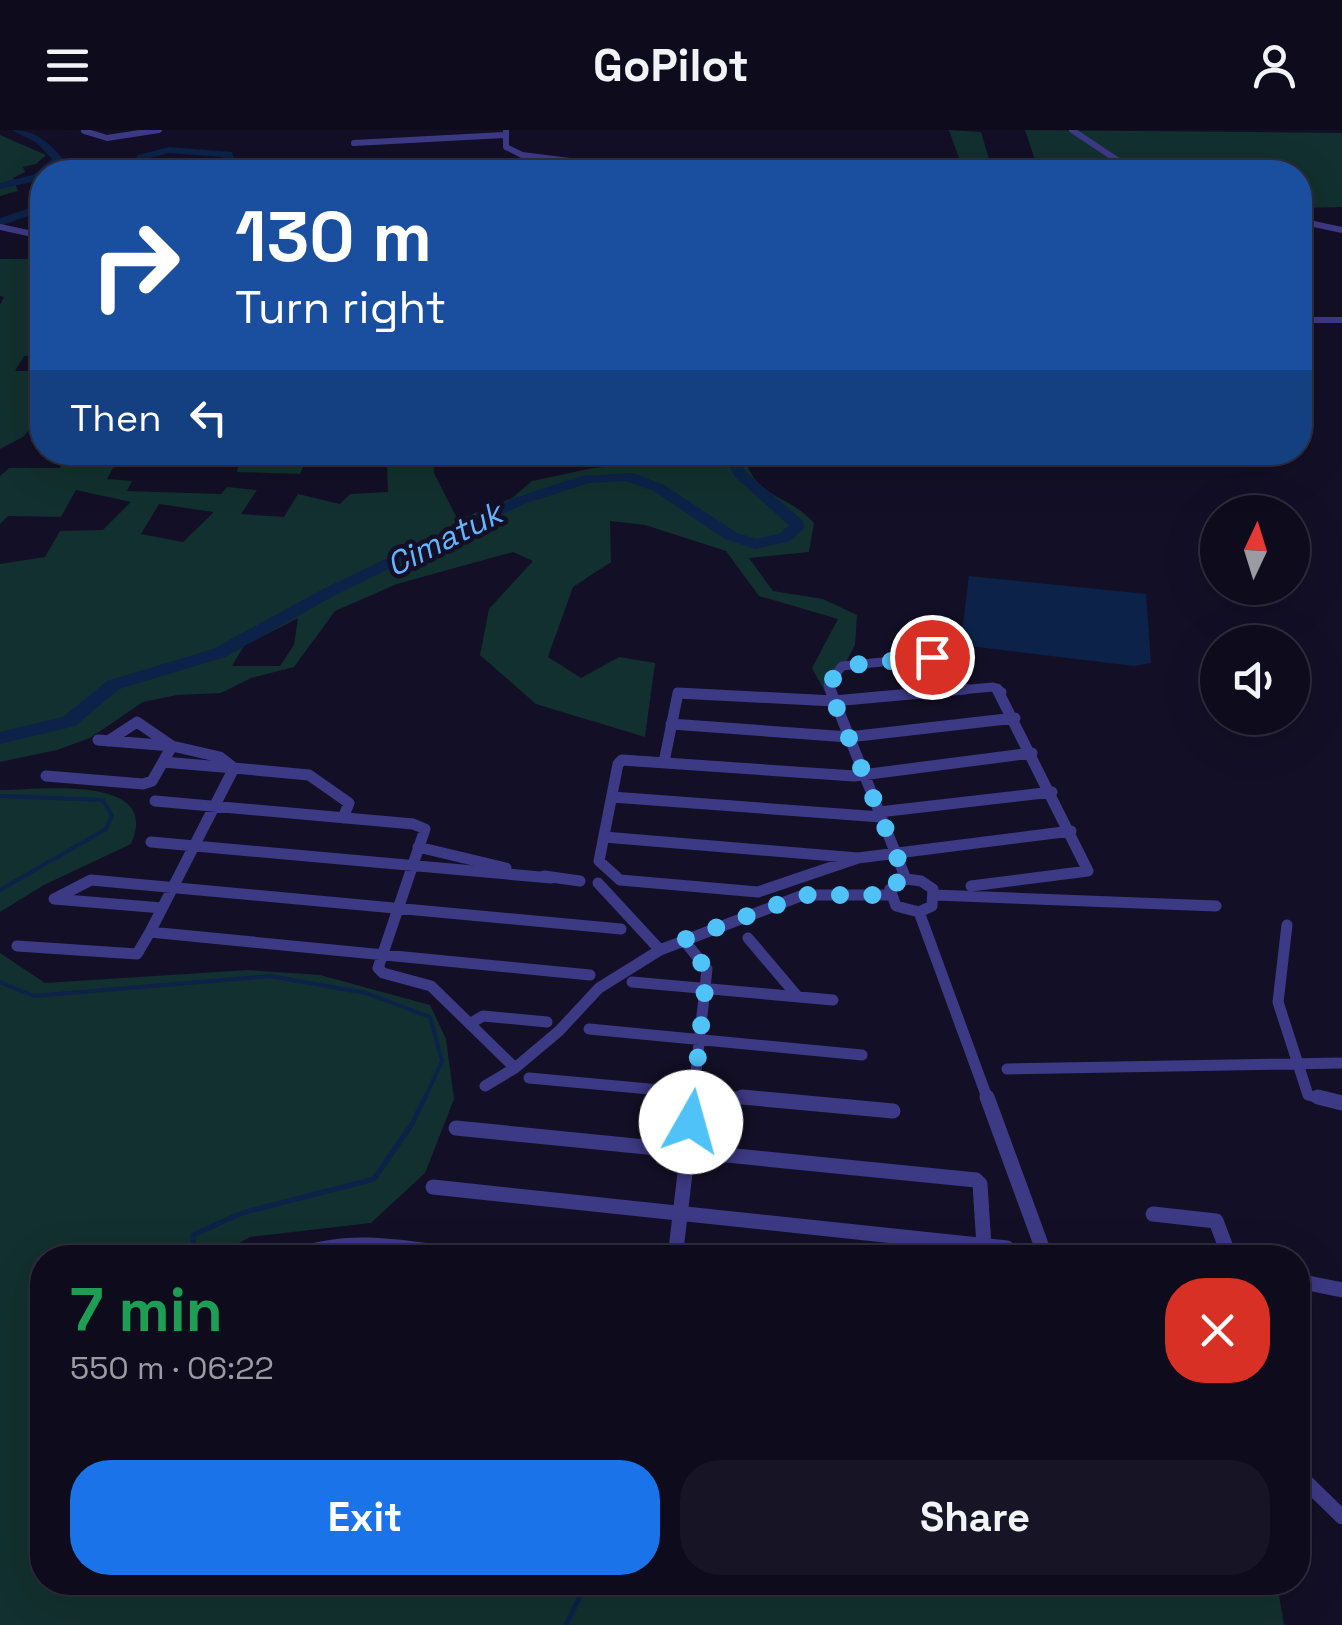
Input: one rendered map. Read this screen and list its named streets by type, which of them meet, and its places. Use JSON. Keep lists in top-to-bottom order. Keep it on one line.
{"water":["Cimatuk"],"north":"top","page":{"header":"GoPilot","turn":["130 m","Turn right"],"then":"Then","heading":["7 min","550 m · 06:22"],"buttons":["Exit","Share"]}}
